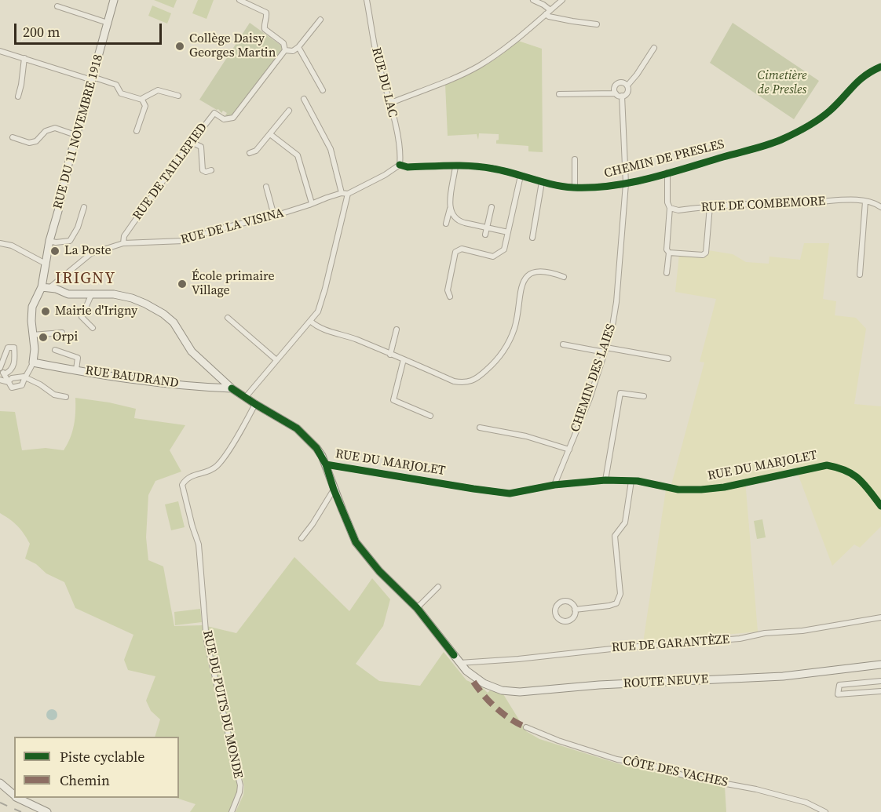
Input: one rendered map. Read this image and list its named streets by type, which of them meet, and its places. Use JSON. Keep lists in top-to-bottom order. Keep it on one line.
{"streets":{"street":["RUE DU LAC","RUE DU 11 NOVEMBRE 1918","CHEMIN DE PRESLES","RUE DE TAILLEPIED","RUE DE COMBEMORE","RUE DE LA VISINA","RUE BAUDRAND","CHEMIN DES LAIES","RUE DU MARJOLET","RUE DE GARANTÈZE","ROUTE NEUVE","RUE DU PUITS DU MONDE","CÔTE DES VACHES"]},"crossings":[["RUE DU LAC","CHEMIN DE PRESLES"],["RUE DU LAC","RUE DE LA VISINA"],["RUE DU 11 NOVEMBRE 1918","RUE DE LA VISINA"],["RUE DU 11 NOVEMBRE 1918","RUE BAUDRAND"],["RUE DU 11 NOVEMBRE 1918","ROUTE NEUVE"],["CHEMIN DE PRESLES","RUE DE LA VISINA"],["CHEMIN DE PRESLES","CHEMIN DES LAIES"],["RUE DE TAILLEPIED","RUE DE LA VISINA"],["RUE DE LA VISINA","ROUTE NEUVE"],["RUE BAUDRAND","ROUTE NEUVE"],["CHEMIN DES LAIES","RUE DU MARJOLET"],["RUE DU MARJOLET","ROUTE NEUVE"],["RUE DE GARANTÈZE","ROUTE NEUVE"],["ROUTE NEUVE","RUE DU PUITS DU MONDE"]],"districts":["IRIGNY"],"parks":["Cimetière de Presles"],"places":["Collège Daisy Georges Martin","La Poste","École primaire Village","Mairie d'Irigny","Orpi"],"legend":["Piste cyclable","Chemin"],"scale_bar":"200 m"}
